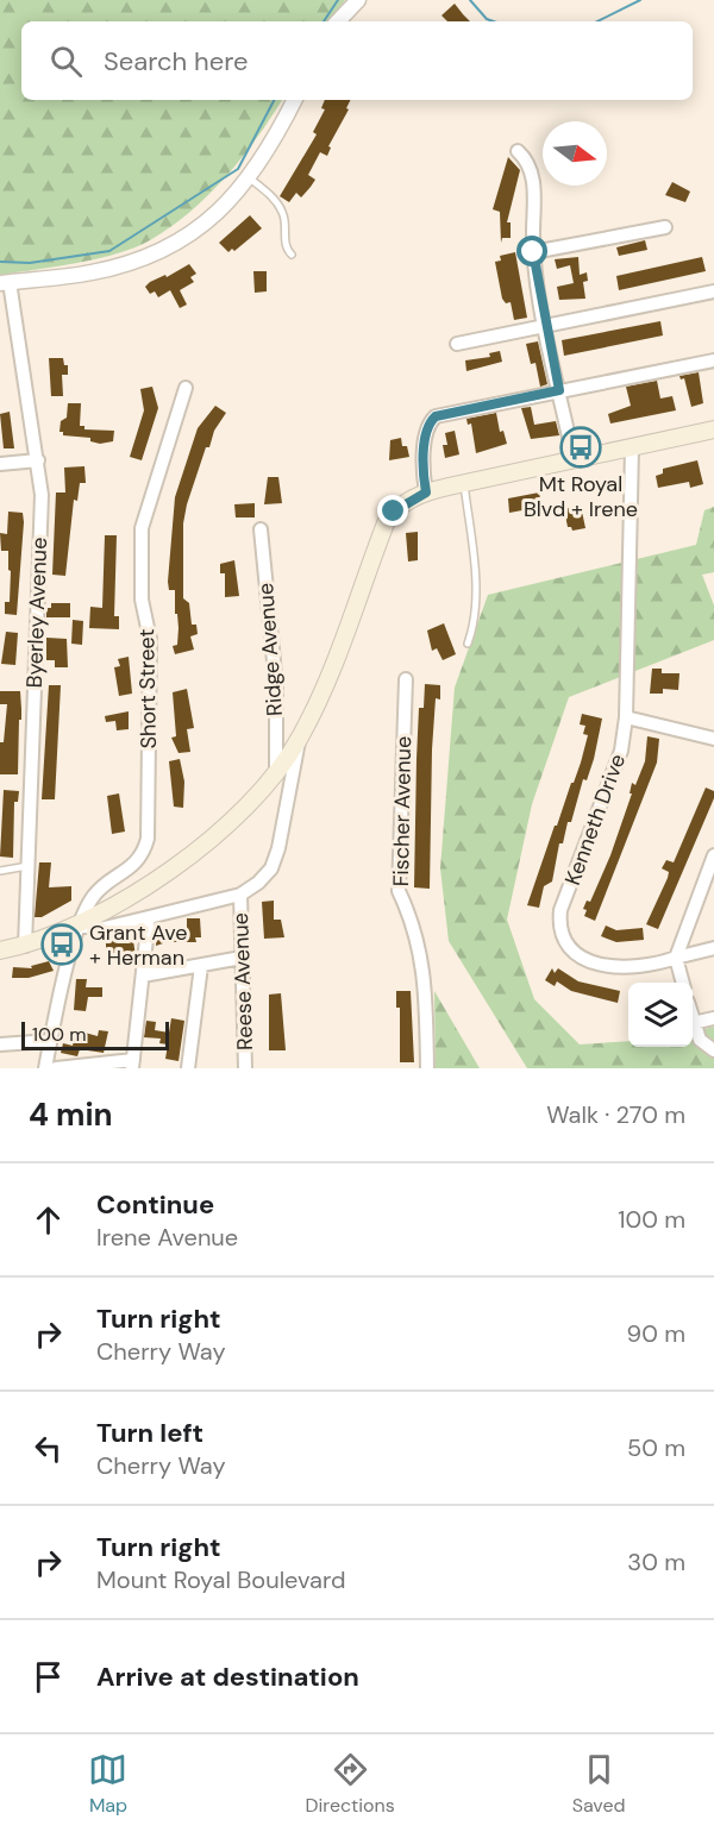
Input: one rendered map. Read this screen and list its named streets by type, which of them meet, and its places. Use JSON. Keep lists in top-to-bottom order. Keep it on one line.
{"streets":{"street":["Byerley Avenue","Ridge Avenue","Short Street","Fischer Avenue","Kenneth Drive","Reese Avenue"]},"places":{"bus stop":["Mt Royal Blvd + Irene","Grant Ave + Herman"]},"scale_bar":"100 m","north":"right","page":{"search":"Search here","scale":"100 m","heading":["4 min","Walk · 270 m"],"list":[["Continue","Irene Avenue","100 m"],["Turn right","Cherry Way","90 m"],["Turn left","Cherry Way","50 m"],["Turn right","Mount Royal Boulevard","30 m"],"Arrive at destination"],"nav":["Map","Directions","Saved"]}}
